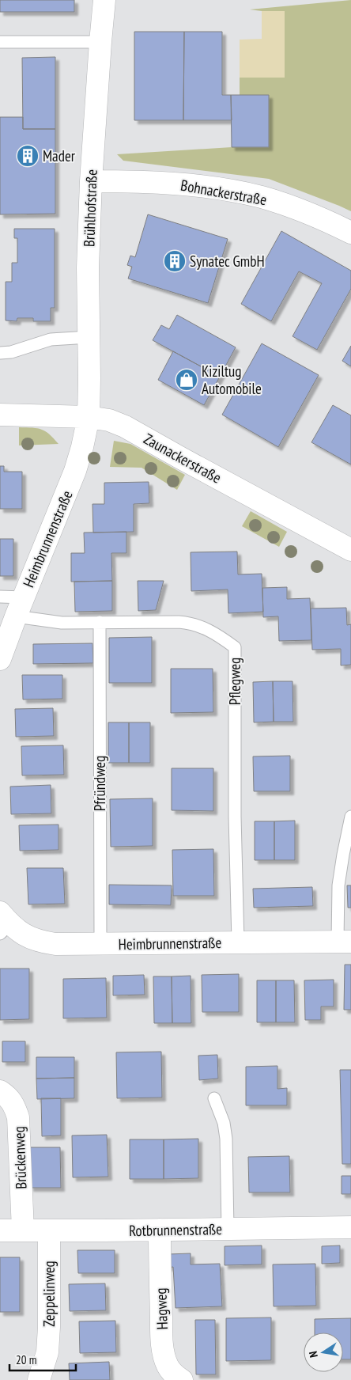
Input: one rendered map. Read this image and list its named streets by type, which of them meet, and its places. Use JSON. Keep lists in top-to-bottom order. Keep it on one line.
{"streets":{"street":["Bohnackerstraße","Brühlhofstraße","Zaunackerstraße","Heimbrunnenstraße","Brückenweg","Rotbrunnenstraße","Zeppelinweg","Hagweg"],"lane":["Pflegweg","Pfründweg"]},"crossings":[["Bohnackerstraße","Brühlhofstraße"],["Brühlhofstraße","Zaunackerstraße"],["Brühlhofstraße","Heimbrunnenstraße"],["Zaunackerstraße","Heimbrunnenstraße"],["Heimbrunnenstraße","Pflegweg"],["Heimbrunnenstraße","Pfründweg"],["Pflegweg","Pfründweg"],["Brückenweg","Rotbrunnenstraße"],["Rotbrunnenstraße","Zeppelinweg"],["Rotbrunnenstraße","Hagweg"]],"places":{"building":["Mader","Synatec GmbH"],"shop":["Kiziltug Automobile"]},"scale_bar":"20 m","north":"left"}
